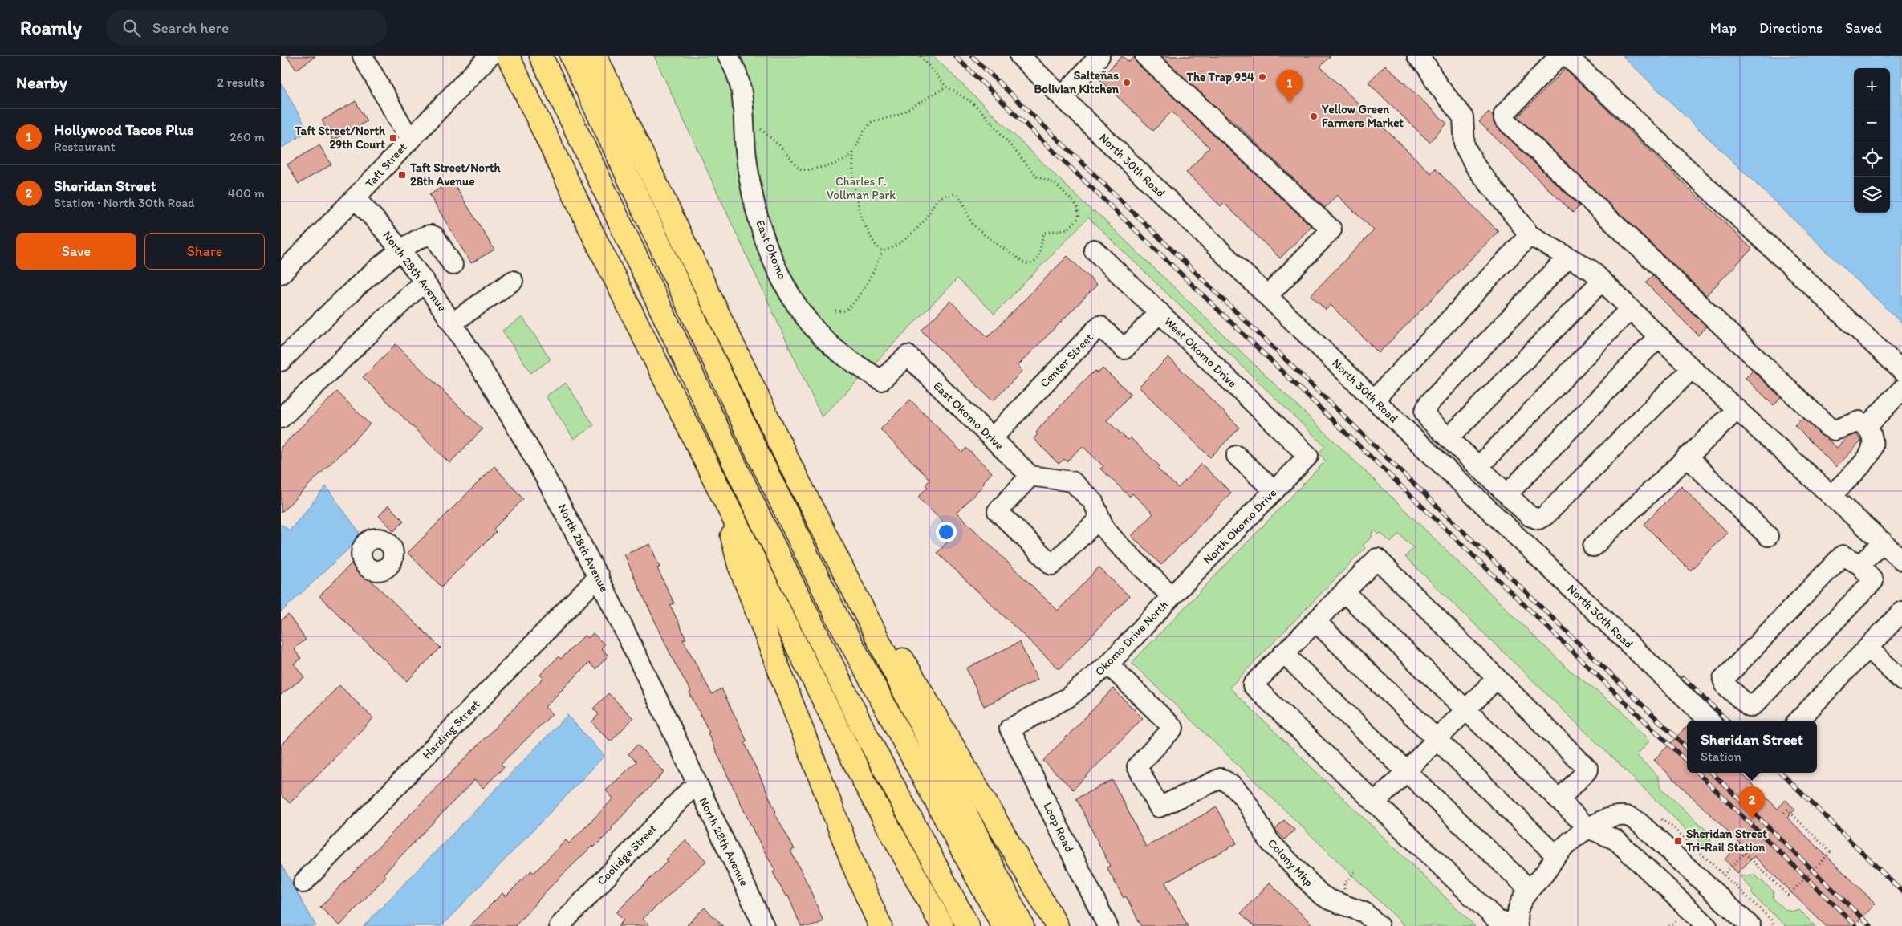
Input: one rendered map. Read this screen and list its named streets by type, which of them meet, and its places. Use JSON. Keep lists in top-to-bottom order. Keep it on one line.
{"streets":{"street":["Taft Street","North 30th Road","East Okomo","North 28th Avenue","West Okomo Drive","Center Street","East Okomo Drive","North Okomo Drive","Okomo Drive North","Harding Street","Loop Road","Coolidge Street","Colony Mhp"]},"crossings":[["Taft Street","North 28th Avenue"],["East Okomo","East Okomo Drive"],["North 28th Avenue","Harding Street"],["North 28th Avenue","Coolidge Street"],["West Okomo Drive","Center Street"],["West Okomo Drive","North Okomo Drive"],["Center Street","East Okomo Drive"],["North Okomo Drive","Okomo Drive North"],["Okomo Drive North","Loop Road"],["Okomo Drive North","Colony Mhp"]],"parks":["Charles F. Vollman Park"],"places":{"other":["The Trap 954","Salteñas Bolivian Kitchen","Yellow Green Farmers Market"],"transit":["Taft Street/North 29th Court","Taft Street/North 28th Avenue","Sheridan Street Tri-Rail Station"]},"page":{"header":"Roamly","search":"Search here","nav":["Map","Directions","Saved"],"heading":["Nearby","2 results"],"map_buttons":["+","−"],"pins":["1","2"],"list":[{"mark":"1","name":"Hollywood Tacos Plus","note":"Restaurant","value":"260 m"},{"mark":"2","name":"Sheridan Street","note":"Station · North 30th Road","value":"400 m"}],"buttons":["Save","Share"],"popup":["Sheridan Street","Station"]}}
